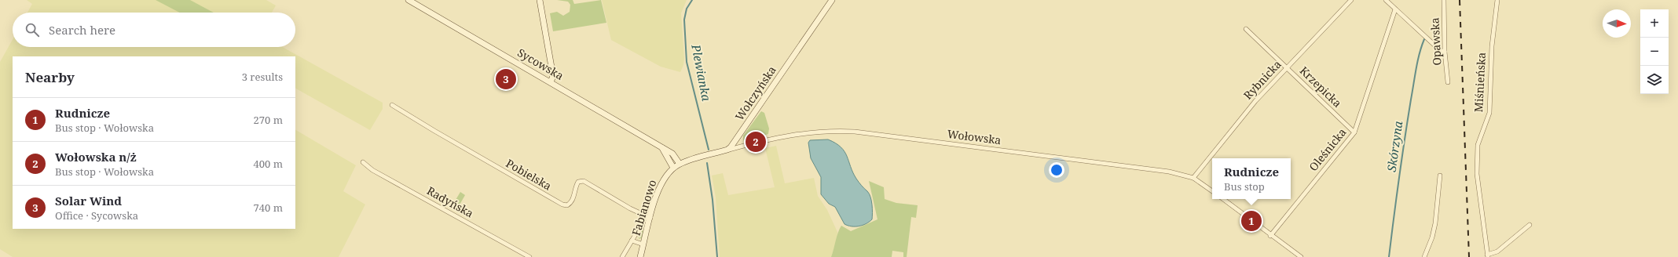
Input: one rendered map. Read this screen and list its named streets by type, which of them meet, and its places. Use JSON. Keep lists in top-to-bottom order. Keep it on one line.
{"streets":{"street":["Opawska","Sycowska","Rybnicka","Miśnieńska","Krzepicka","Wołczyńska","Wołowska","Oleśnicka","Pobielska","Radyńska","Fabianowo"]},"crossings":[["Rybnicka","Krzepicka"],["Rybnicka","Wołowska"],["Krzepicka","Oleśnicka"],["Wołczyńska","Wołowska"],["Pobielska","Fabianowo"]],"water":["Plewianka","Skórzyna"],"north":"right","page":{"map_buttons":["+","−"],"search":"Search here","heading":["Nearby","3 results"],"pins":["3","2","1"],"list":[{"mark":"1","name":"Rudnicze","note":"Bus stop · Wołowska","value":"270 m"},{"mark":"2","name":"Wołowska n/ż","note":"Bus stop · Wołowska","value":"400 m"},{"mark":"3","name":"Solar Wind","note":"Office · Sycowska","value":"740 m"}],"popup":["Rudnicze","Bus stop"]}}
